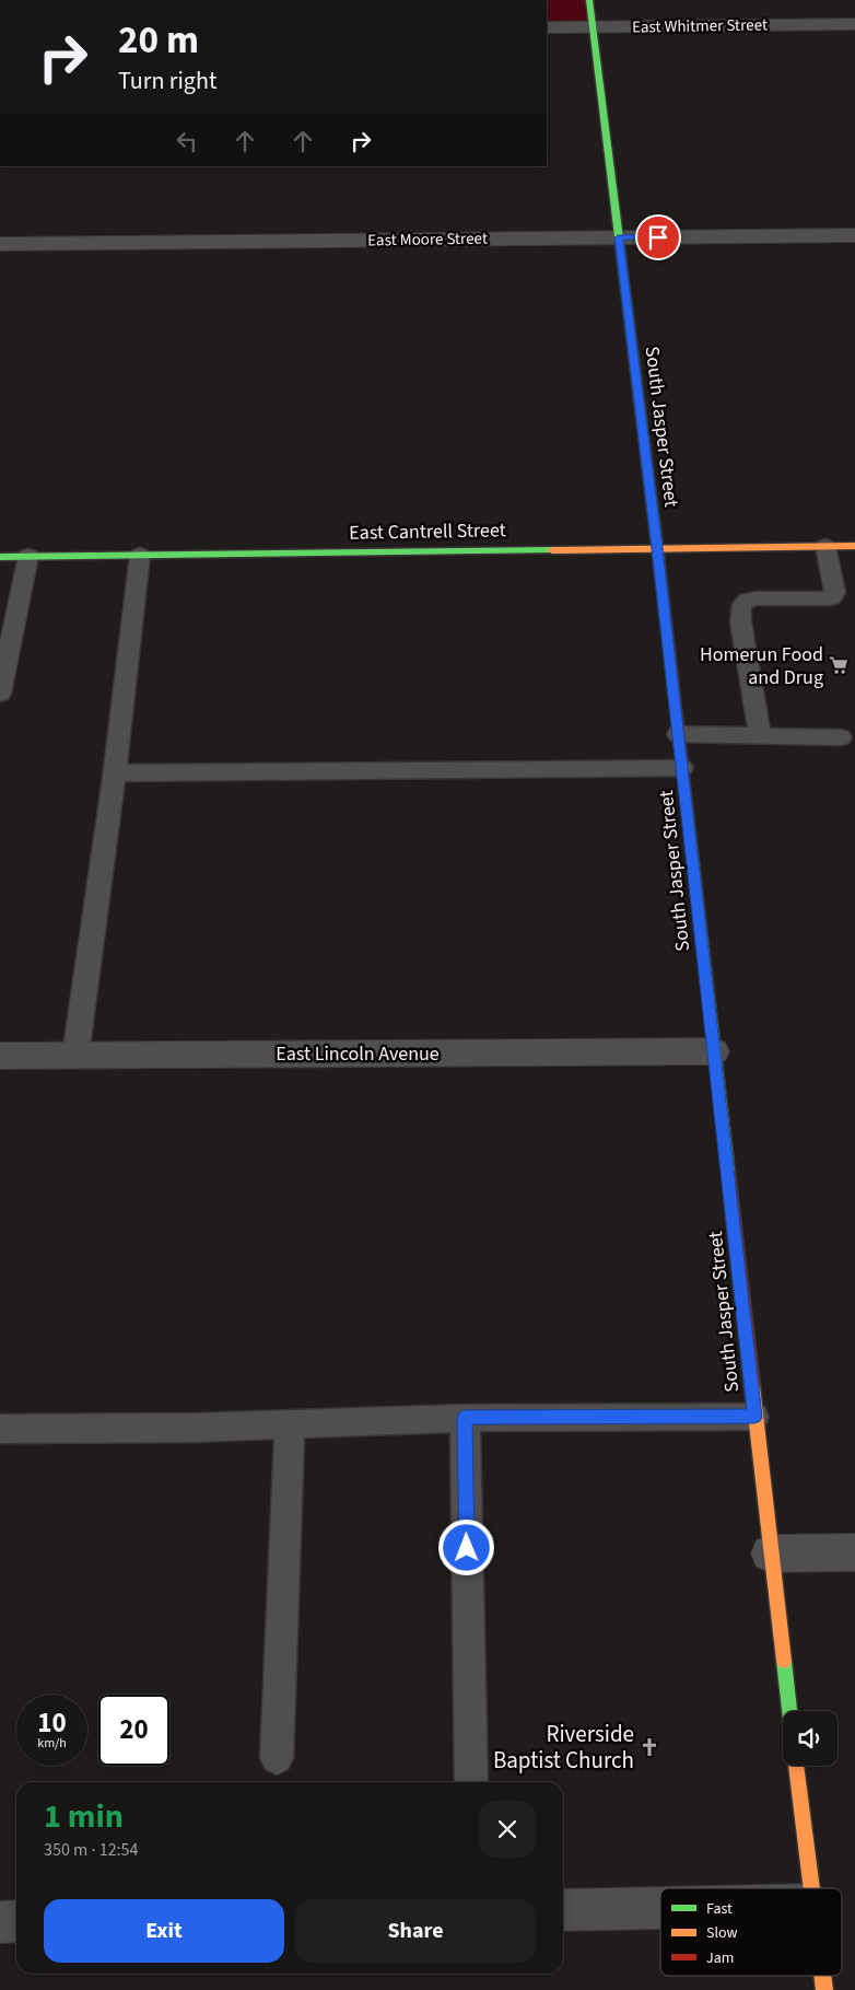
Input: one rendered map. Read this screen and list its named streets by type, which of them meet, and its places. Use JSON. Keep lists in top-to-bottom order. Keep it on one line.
{"streets":{"street":["East Whitmer Street","East Moore Street","South Jasper Street","East Cantrell Street","East Lincoln Avenue"]},"crossings":[["East Whitmer Street","South Jasper Street"],["East Moore Street","South Jasper Street"],["South Jasper Street","East Cantrell Street"],["South Jasper Street","East Lincoln Avenue"]],"places":{"supermarket":["Homerun Food and Drug"],"church":["Riverside Baptist Church"]},"legend":["Fast","Slow","Jam"],"page":{"turn":["20 m","Turn right"],"speed":"10 km/h","limit":"20","heading":["1 min","350 m · 12:54"],"buttons":["Exit","Share"]}}
